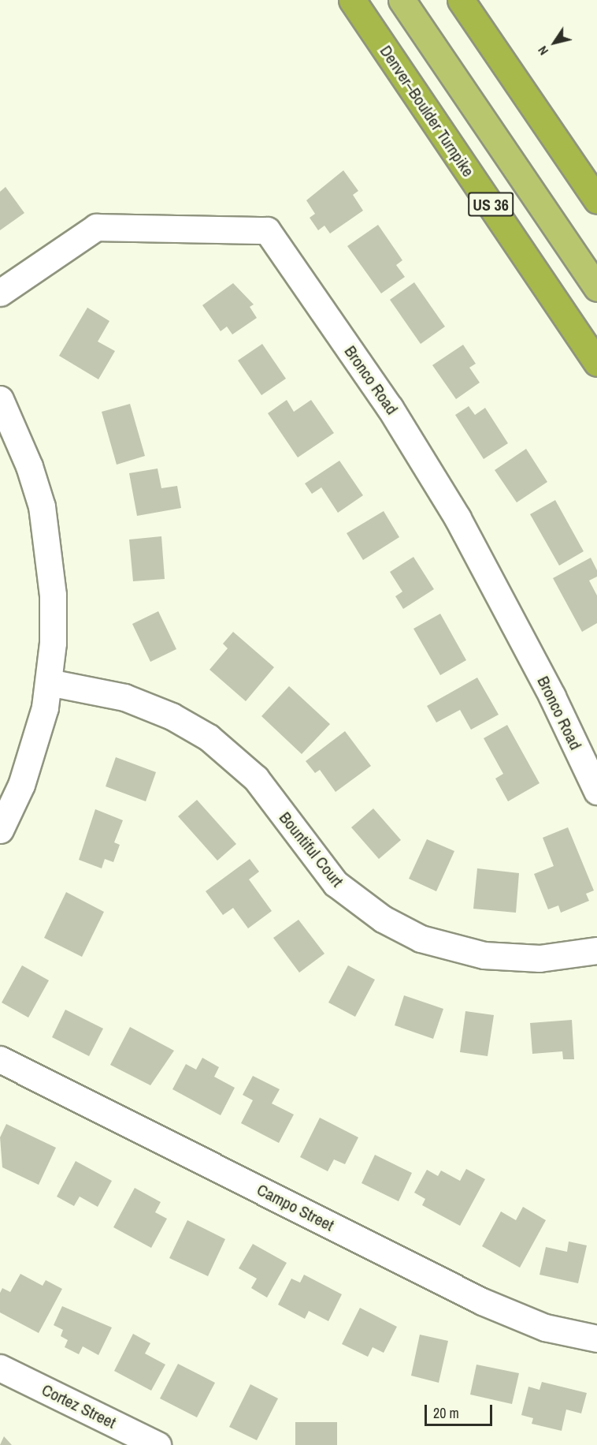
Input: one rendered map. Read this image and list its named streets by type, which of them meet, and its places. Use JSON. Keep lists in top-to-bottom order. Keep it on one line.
{"streets":{"highway":["Denver–Boulder Turnpike","US 36"],"street":["Bronco Road","Bountiful Court","Campo Street","Cortez Street"]},"scale_bar":"20 m","north":"bottom left"}
